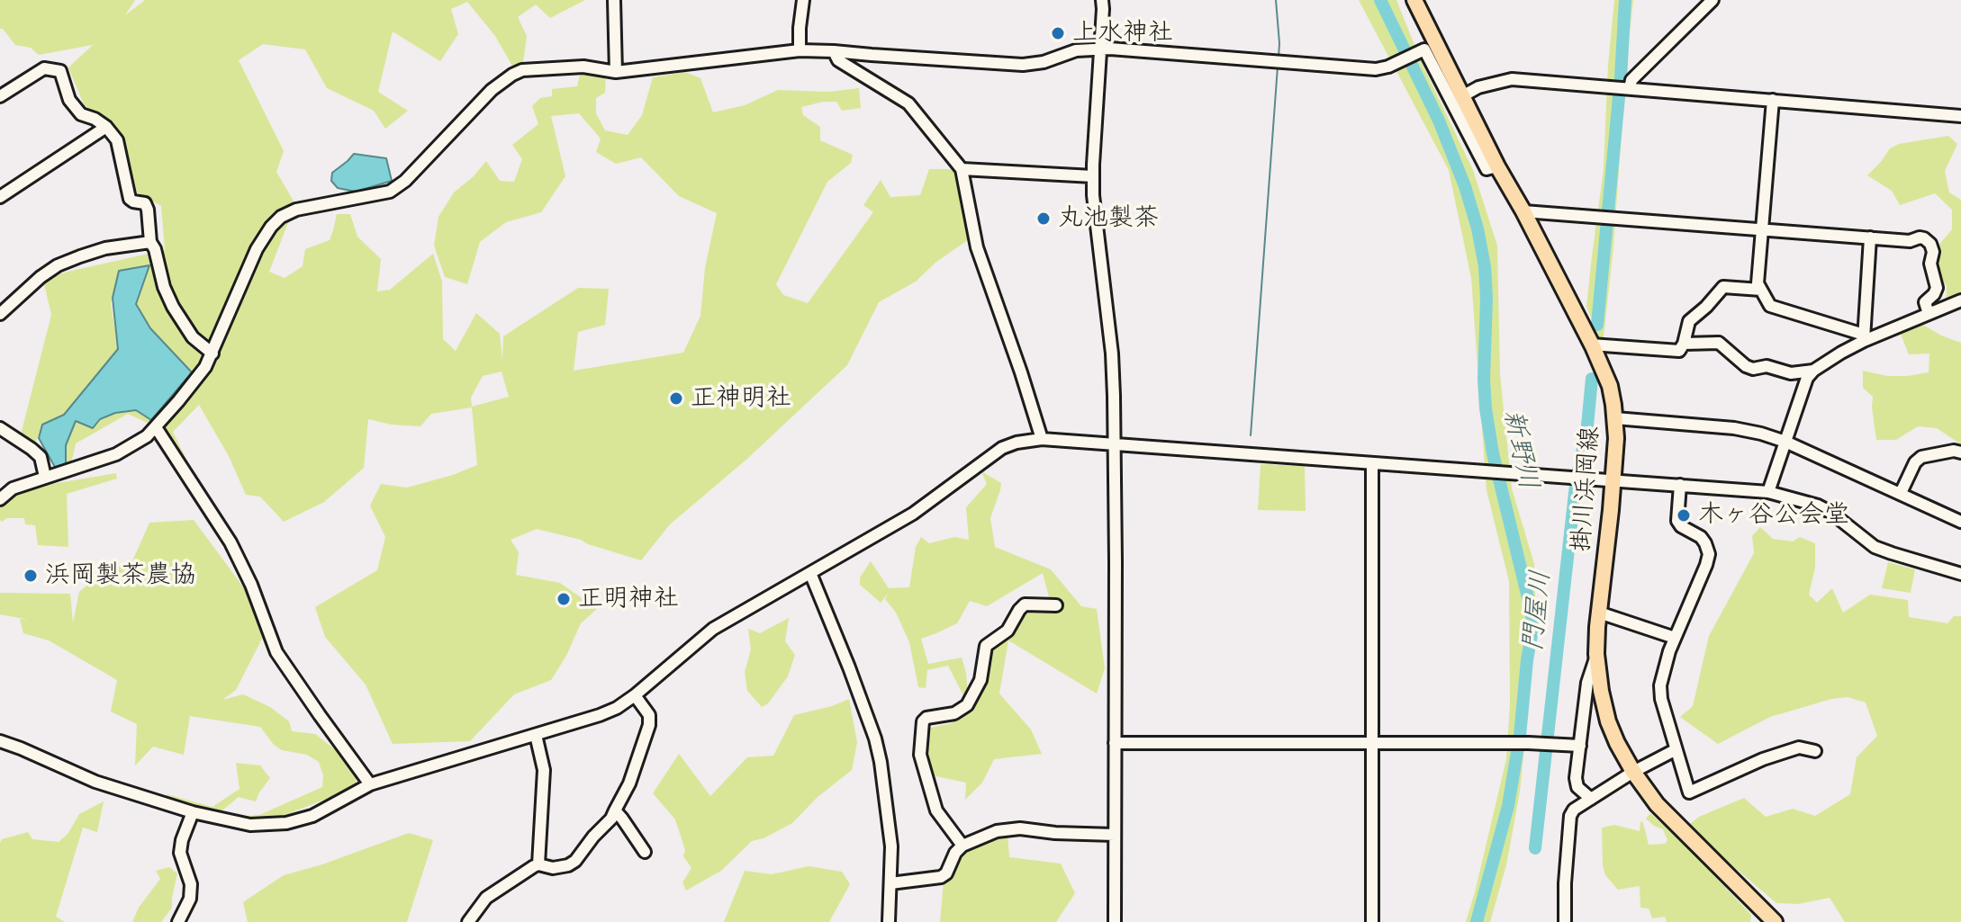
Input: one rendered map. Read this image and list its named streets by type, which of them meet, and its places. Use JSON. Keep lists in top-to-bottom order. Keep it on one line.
{"streets":{"main road":["掛川浜岡線"]},"water":["新野川","門屋川"],"places":["上水神社","丸池製茶","正神明社","木ヶ谷公会堂","浜岡製茶農協","正明神社"]}
